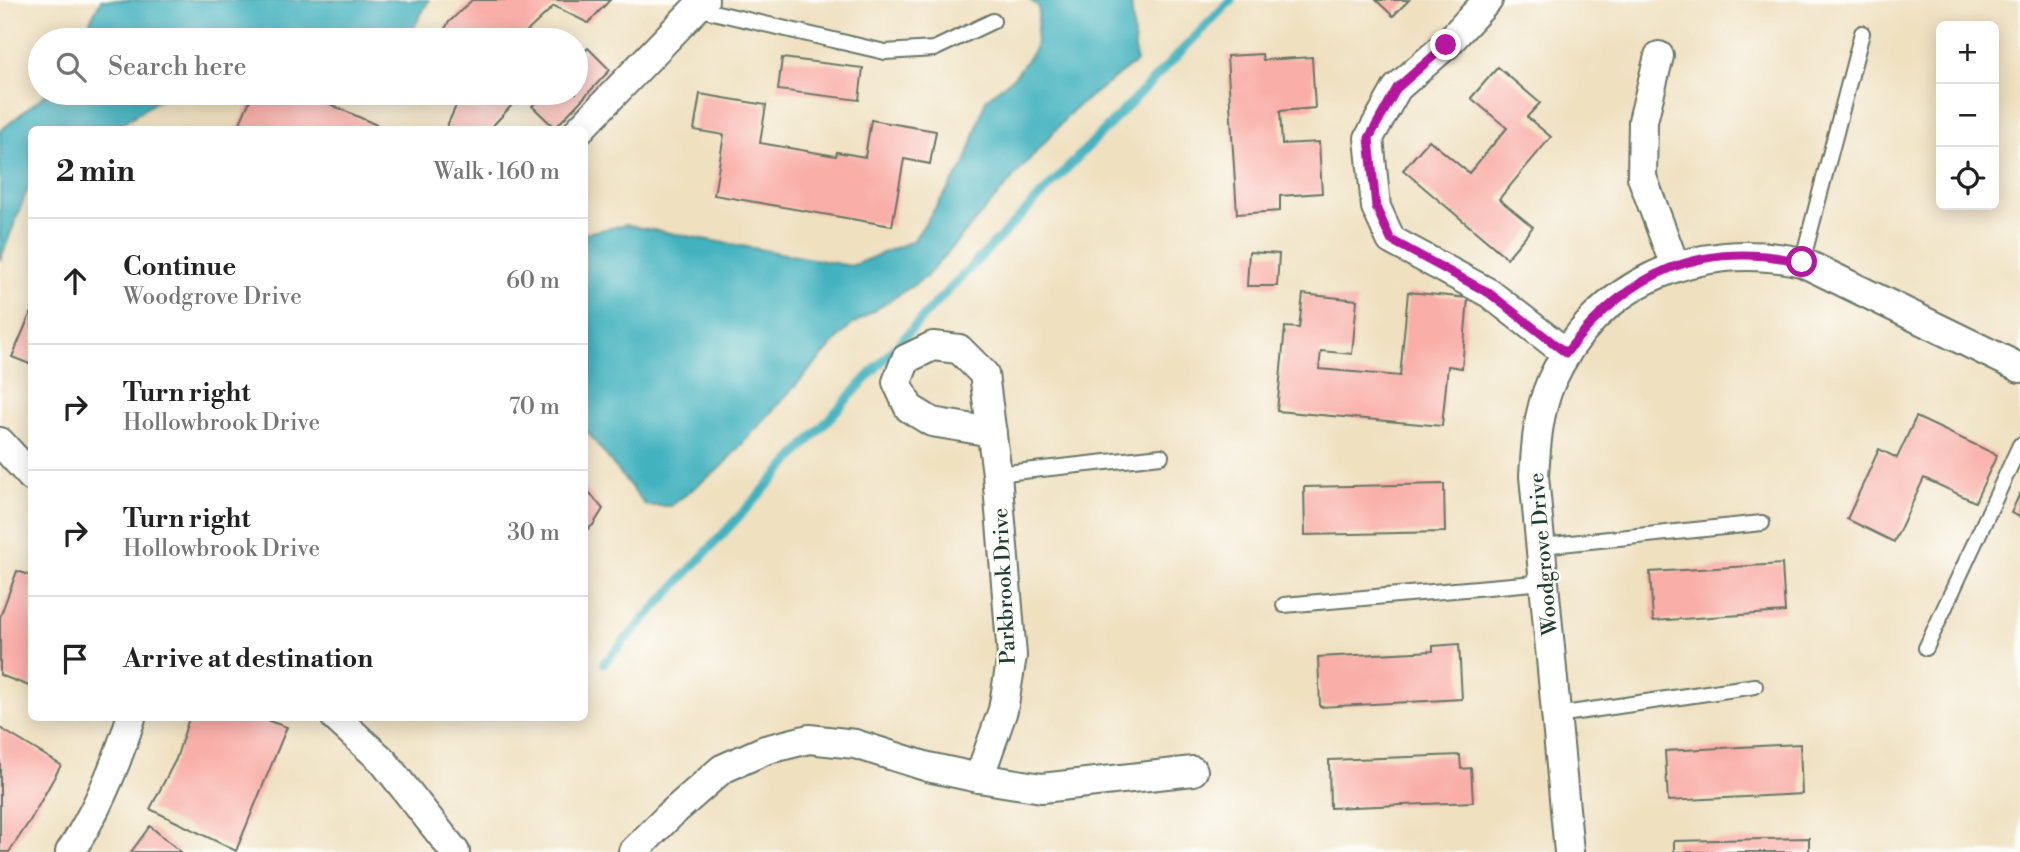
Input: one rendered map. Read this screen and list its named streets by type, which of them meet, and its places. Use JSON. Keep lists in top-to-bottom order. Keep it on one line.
{"streets":{"street":["Woodgrove Drive","Parkbrook Drive"]},"page":{"map_buttons":["+","−"],"search":"Search here","heading":["2 min","Walk · 160 m"],"list":[["Continue","Woodgrove Drive","60 m"],["Turn right","Hollowbrook Drive","70 m"],["Turn right","Hollowbrook Drive","30 m"],"Arrive at destination"]}}
